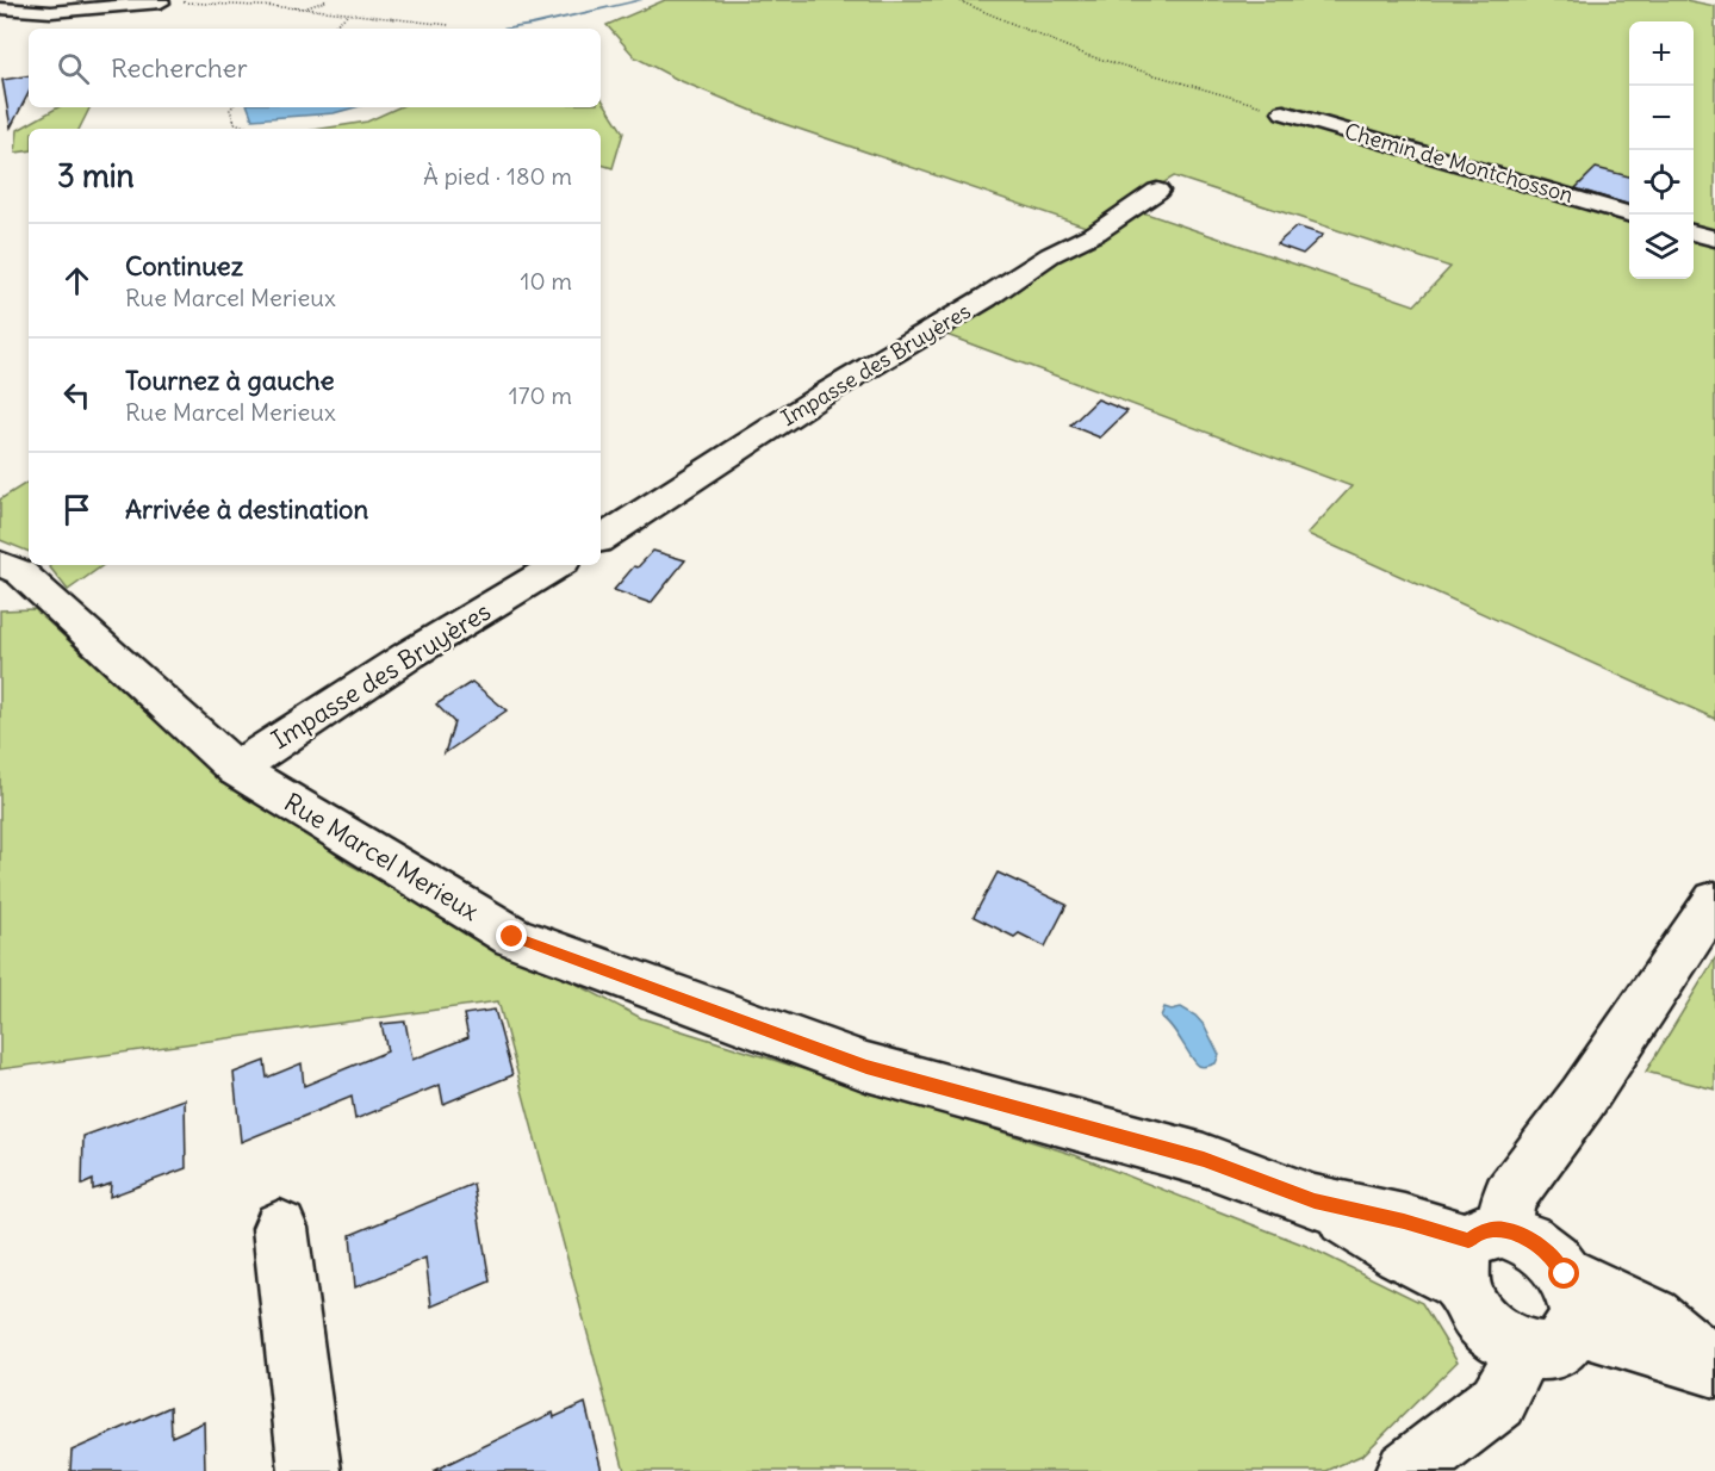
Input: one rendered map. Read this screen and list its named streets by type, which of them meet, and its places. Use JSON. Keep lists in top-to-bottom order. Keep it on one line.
{"streets":{"street":["Chemin de Montchosson","Impasse des Bruyères","Rue Marcel Merieux"]},"crossings":[["Impasse des Bruyères","Rue Marcel Merieux"]],"page":{"map_buttons":["+","−"],"search":"Rechercher","heading":["3 min","À pied · 180 m"],"list":[["Continuez","Rue Marcel Merieux","10 m"],["Tournez à gauche","Rue Marcel Merieux","170 m"],"Arrivée à destination"]}}
